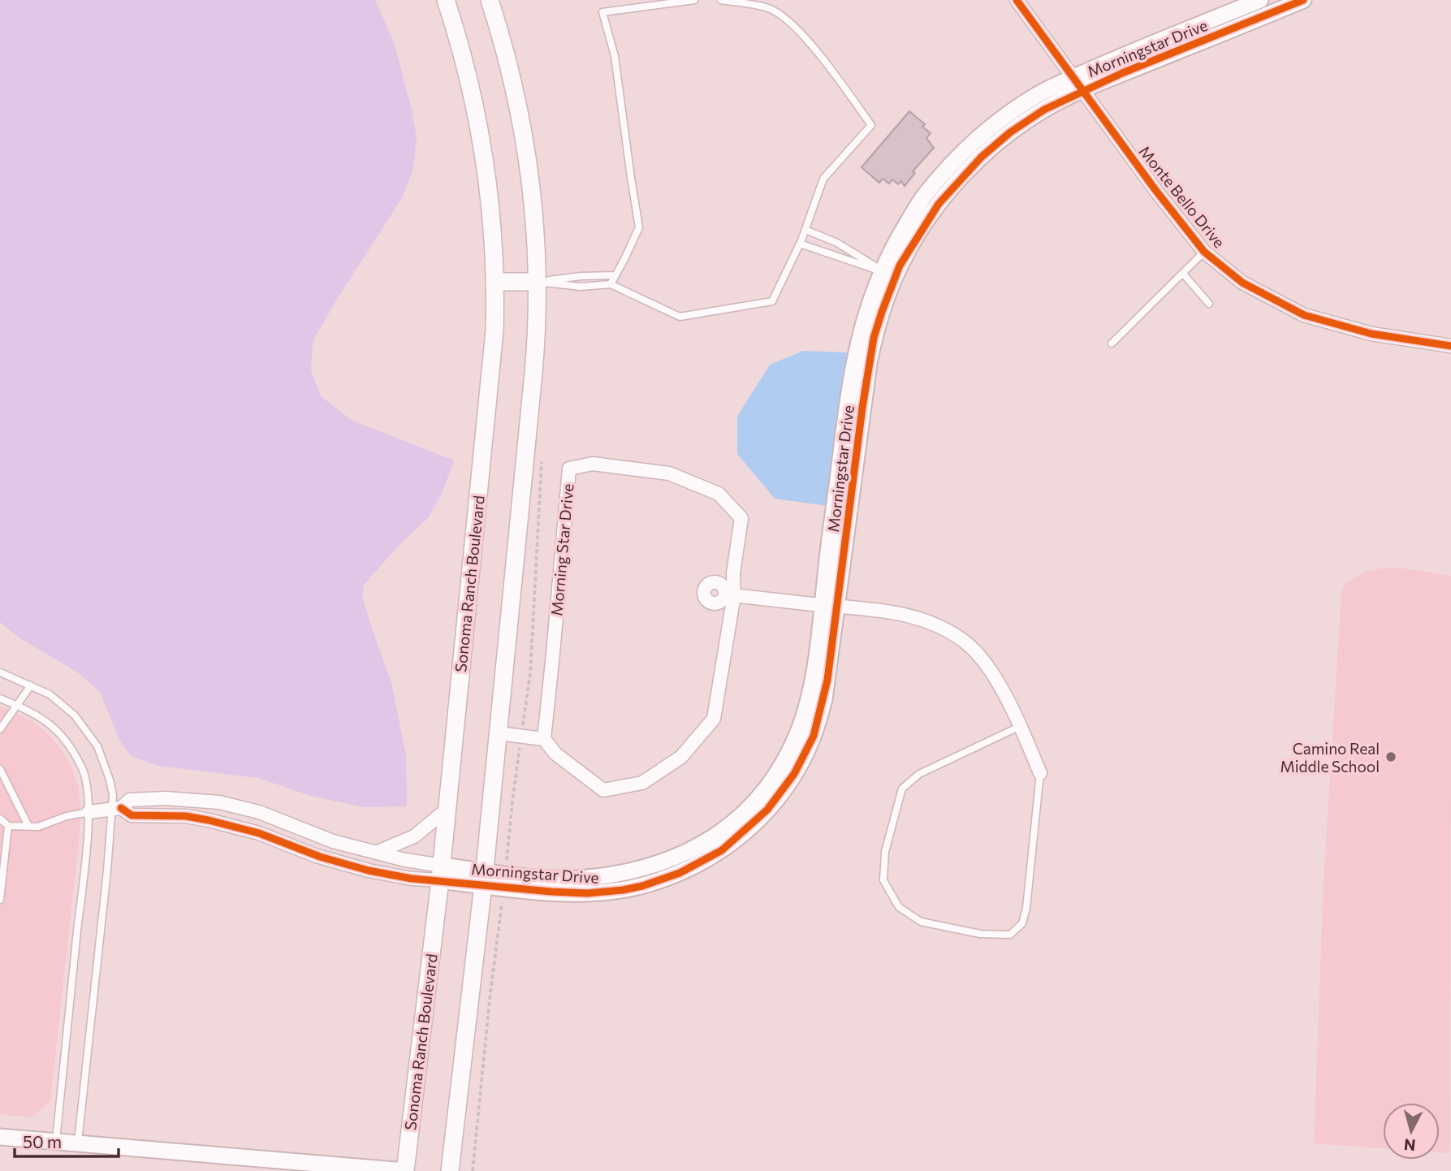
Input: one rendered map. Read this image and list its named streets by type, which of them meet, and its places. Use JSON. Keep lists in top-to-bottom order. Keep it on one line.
{"streets":{"main road":["Sonoma Ranch Boulevard"],"street":["Morningstar Drive","Monte Bello Drive","Morning Star Drive"]},"crossings":[["Morningstar Drive","Monte Bello Drive"],["Morningstar Drive","Sonoma Ranch Boulevard"]],"places":["Camino Real Middle School"],"scale_bar":"50 m","north":"bottom"}
